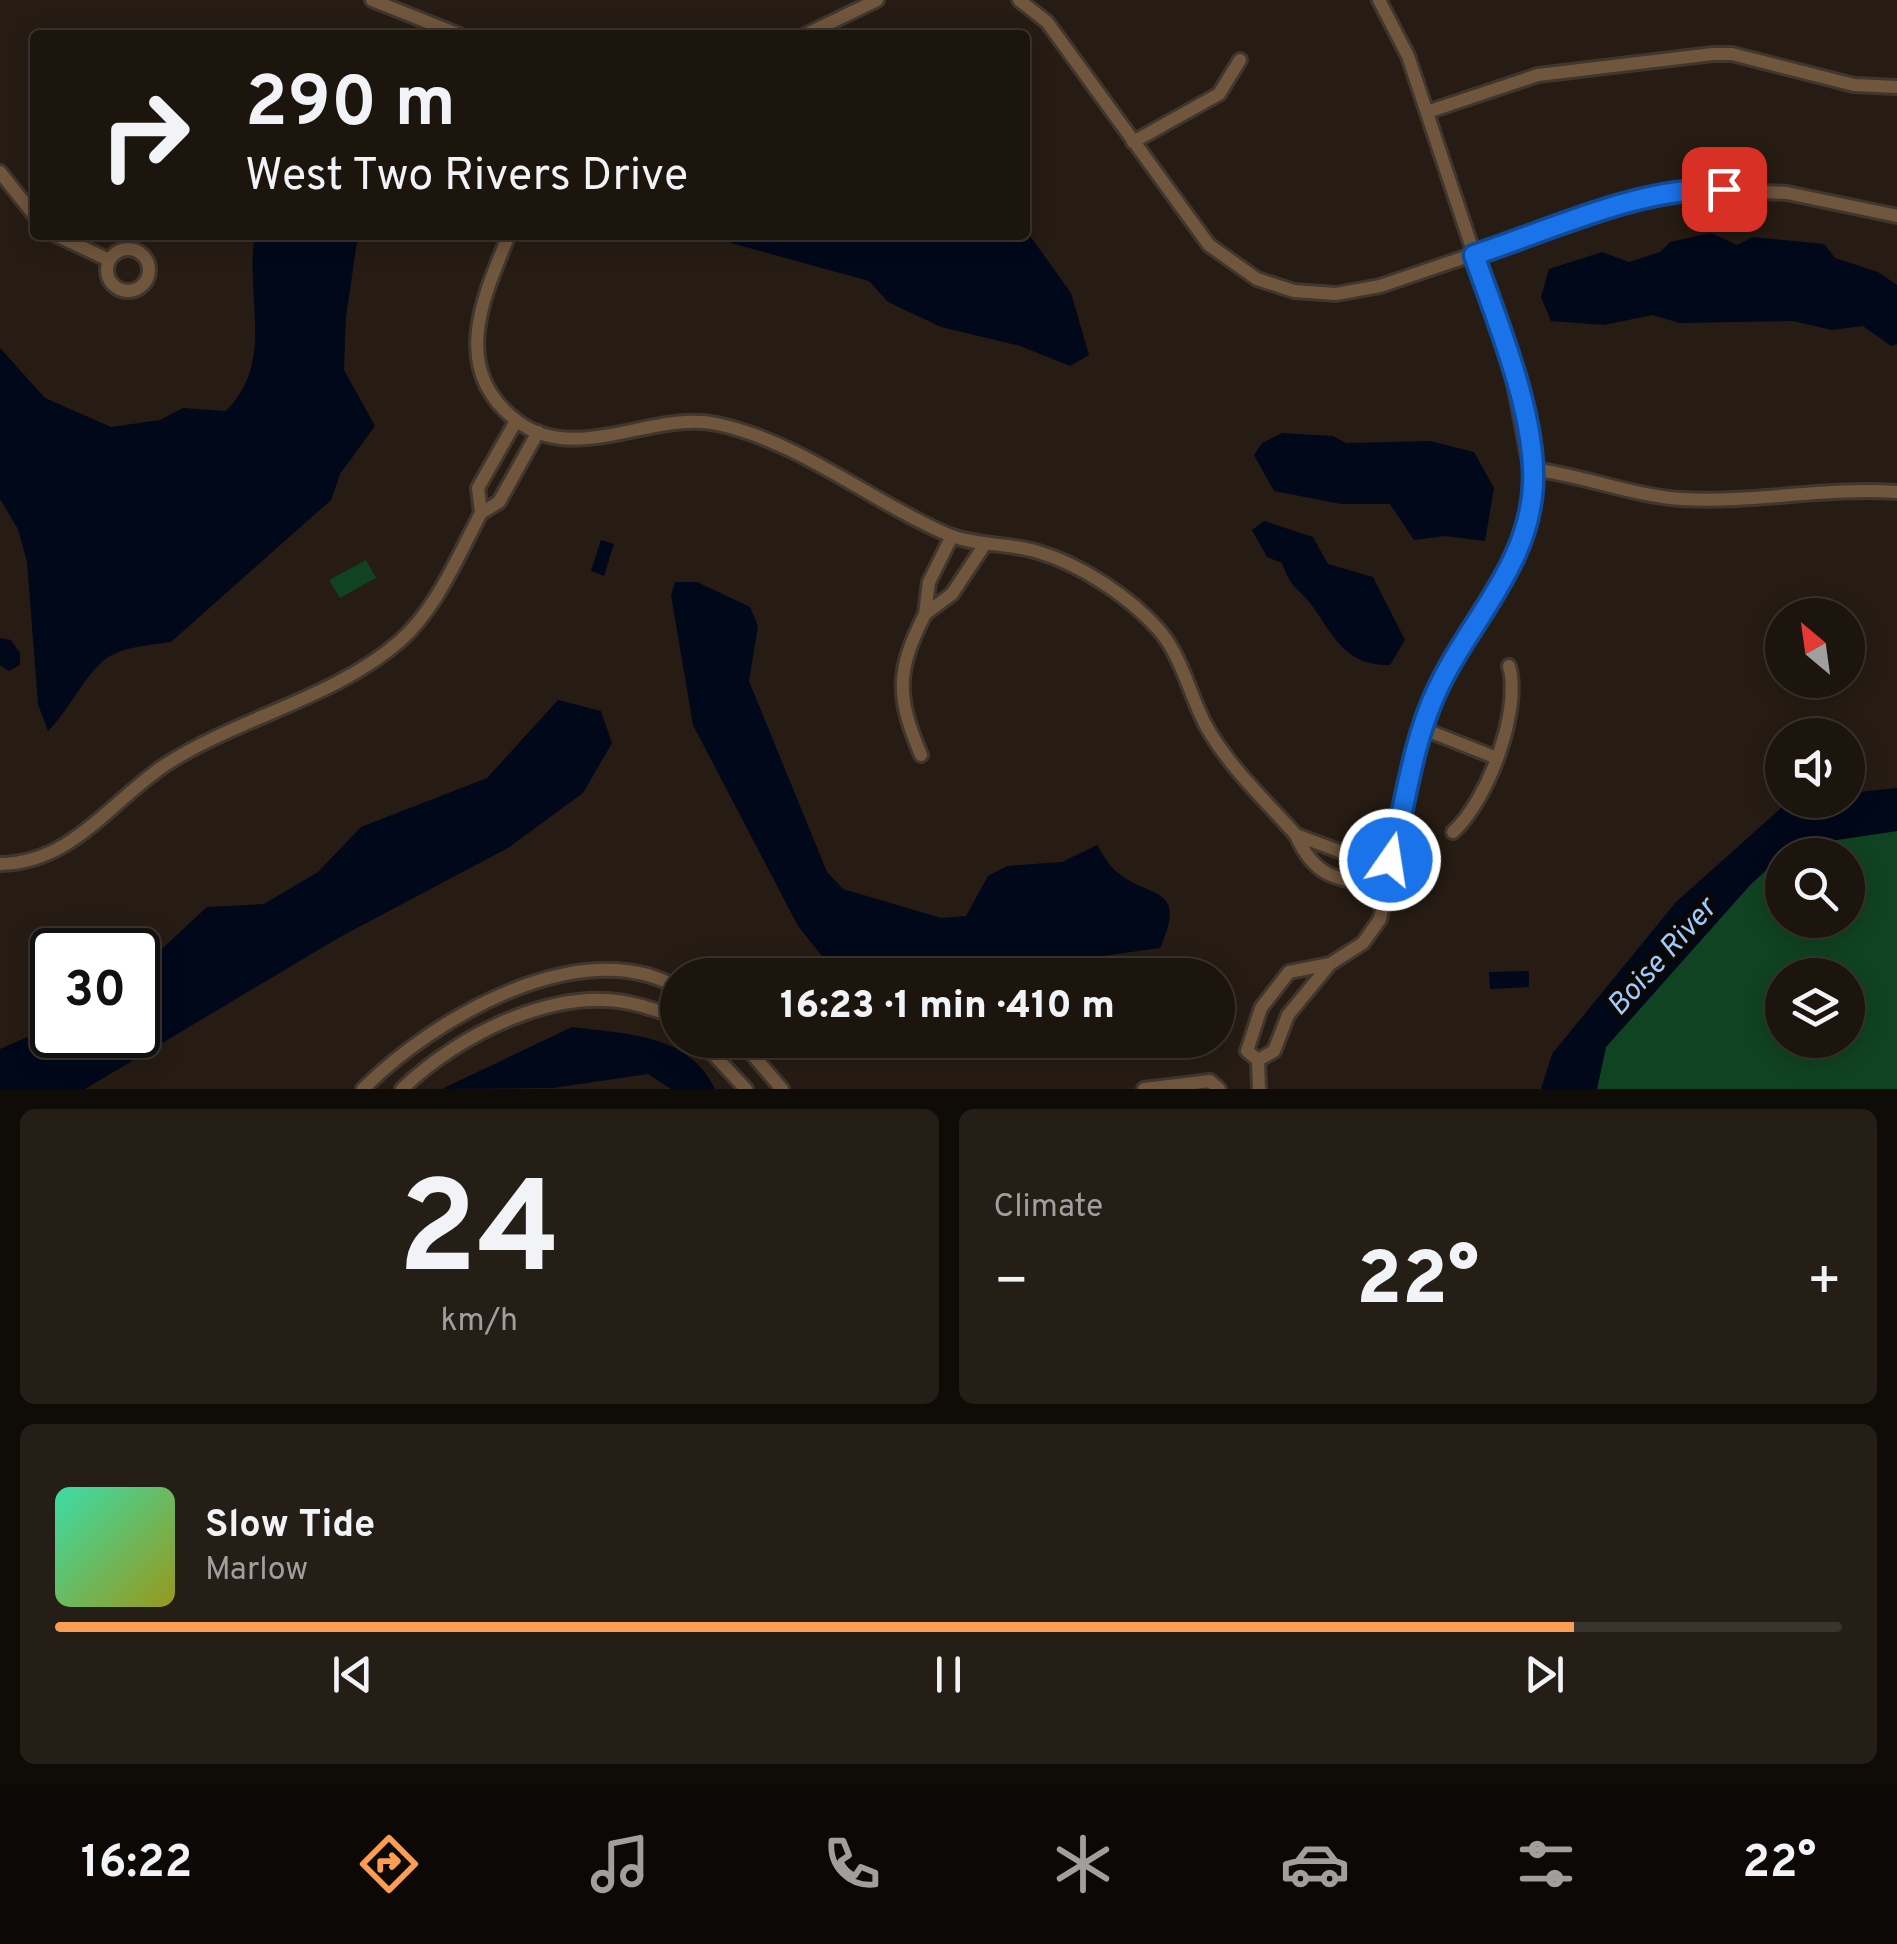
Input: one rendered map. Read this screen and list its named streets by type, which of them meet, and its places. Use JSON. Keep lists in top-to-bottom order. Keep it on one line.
{"water":["Boise River"],"north":"top left","page":{"turn":["290 m","West Two Rivers Drive"],"limit":"30","trip":"16:23 · 1 min · 410 m","tile":[["24","km/h"],"Climate"],"heat":["−","22°","+"],"song":["Slow Tide","Marlow"],"tabs":["16:22","22°"]}}
